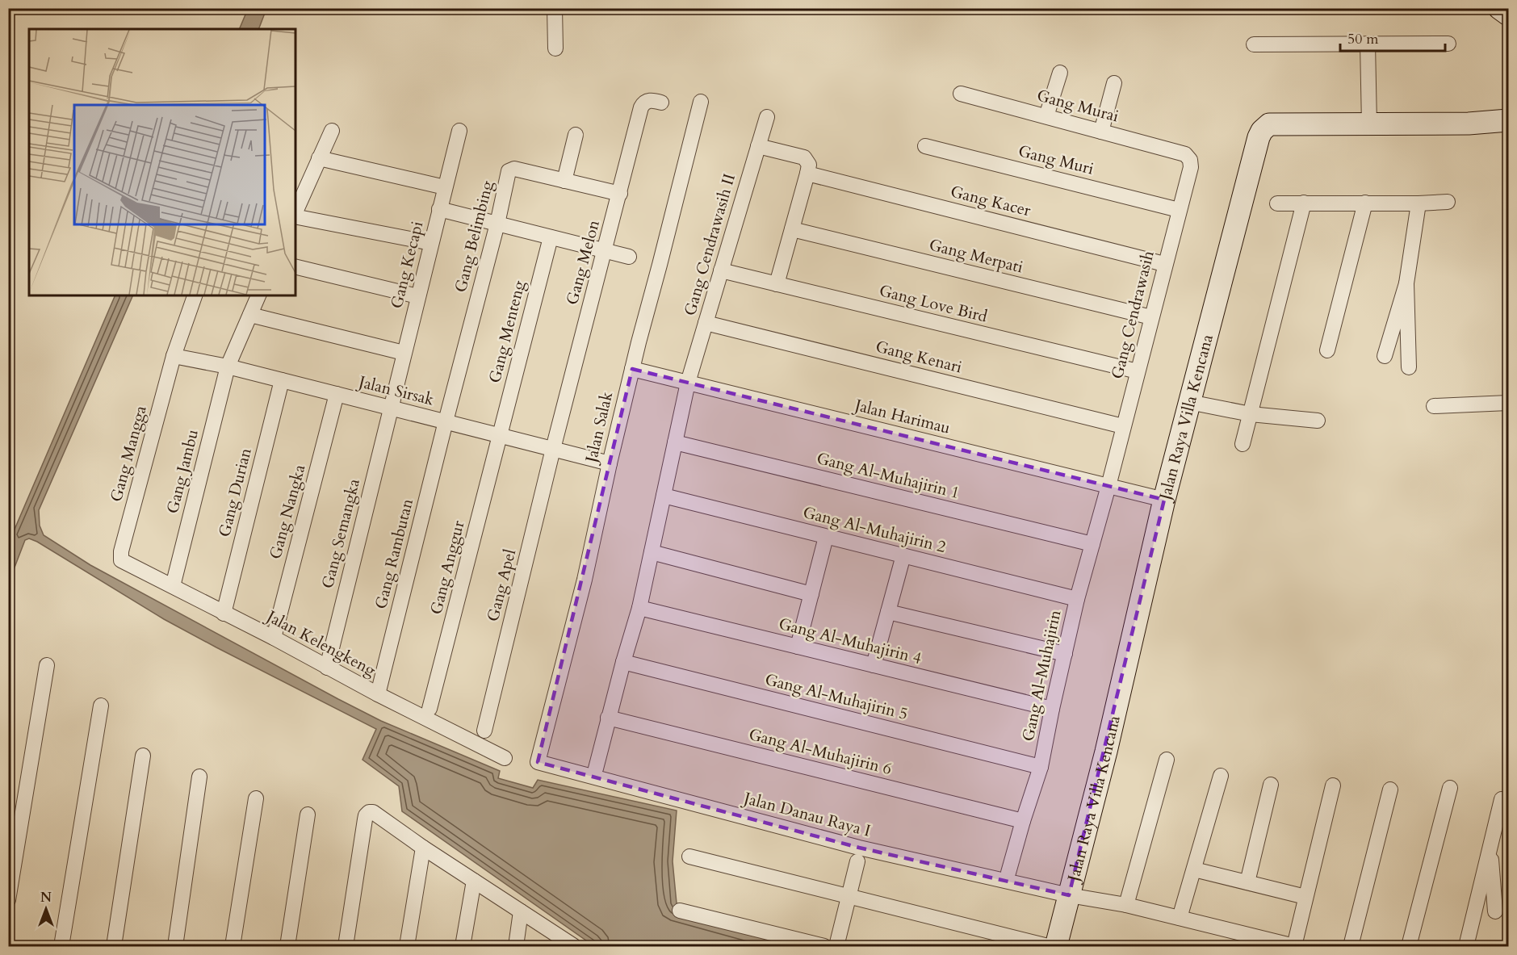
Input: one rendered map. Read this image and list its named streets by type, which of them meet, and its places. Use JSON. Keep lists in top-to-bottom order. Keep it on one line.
{"streets":{"street":["Gang Murai","Gang Muri","Gang Kacer","Gang Belimbing","Gang Cendrawasih II","Gang Merpati","Gang Melon","Gang Kecapi","Gang Love Bird","Gang Cendrawasih","Gang Menteng","Gang Kenari","Jalan Sirsak","Jalan Harimau","Jalan Raya Villa Kencana","Jalan Salak","Gang Mangga","Gang Jambu","Gang Al-Muhajirin 1","Gang Durian","Gang Nangka","Gang Al-Muhajirin 2","Gang Semangka","Gang Rambutan","Gang Anggur","Gang Apel","Gang Al-Muhajirin 4","Jalan Kelengkeng","Gang Al-Muhajirin","Gang Al-Muhajirin 5","Gang Al-Muhajirin 6","Jalan Danau Raya I"]},"crossings":[["Gang Murai","Gang Cendrawasih"],["Gang Muri","Gang Cendrawasih"],["Gang Kacer","Gang Cendrawasih"],["Gang Belimbing","Gang Melon"],["Gang Belimbing","Jalan Sirsak"],["Gang Belimbing","Gang Rambutan"],["Gang Cendrawasih II","Gang Love Bird"],["Gang Cendrawasih II","Gang Kenari"],["Gang Cendrawasih II","Jalan Harimau"],["Gang Cendrawasih II","Gang Al-Muhajirin 1"],["Gang Cendrawasih II","Gang Al-Muhajirin 2"],["Gang Cendrawasih II","Gang Al-Muhajirin 4"],["Gang Cendrawasih II","Gang Al-Muhajirin 5"],["Gang Cendrawasih II","Gang Al-Muhajirin 6"],["Gang Merpati","Gang Cendrawasih"],["Gang Melon","Jalan Sirsak"],["Gang Melon","Gang Apel"],["Gang Kecapi","Jalan Sirsak"],["Gang Kecapi","Gang Semangka"],["Gang Love Bird","Gang Cendrawasih"],["Gang Cendrawasih","Gang Kenari"],["Gang Cendrawasih","Jalan Harimau"],["Gang Cendrawasih","Gang Al-Muhajirin"],["Gang Menteng","Jalan Sirsak"],["Gang Menteng","Gang Anggur"],["Jalan Sirsak","Jalan Salak"],["Jalan Sirsak","Gang Mangga"],["Jalan Sirsak","Gang Jambu"],["Jalan Sirsak","Gang Durian"],["Jalan Sirsak","Gang Nangka"],["Jalan Sirsak","Gang Semangka"],["Jalan Sirsak","Gang Rambutan"],["Jalan Sirsak","Gang Anggur"],["Jalan Sirsak","Gang Apel"],["Jalan Harimau","Jalan Raya Villa Kencana"],["Jalan Harimau","Jalan Salak"],["Jalan Harimau","Gang Al-Muhajirin"],["Jalan Raya Villa Kencana","Jalan Danau Raya I"],["Jalan Salak","Jalan Danau Raya I"],["Gang Mangga","Jalan Kelengkeng"],["Gang Jambu","Jalan Kelengkeng"],["Gang Al-Muhajirin 1","Gang Al-Muhajirin"],["Gang Durian","Jalan Kelengkeng"],["Gang Nangka","Jalan Kelengkeng"],["Gang Al-Muhajirin 2","Gang Al-Muhajirin"],["Gang Semangka","Jalan Kelengkeng"],["Gang Rambutan","Jalan Kelengkeng"],["Gang Al-Muhajirin 4","Gang Al-Muhajirin"],["Gang Al-Muhajirin","Gang Al-Muhajirin 5"],["Gang Al-Muhajirin","Gang Al-Muhajirin 6"]],"scale_bar":"50 m","north":"top"}
